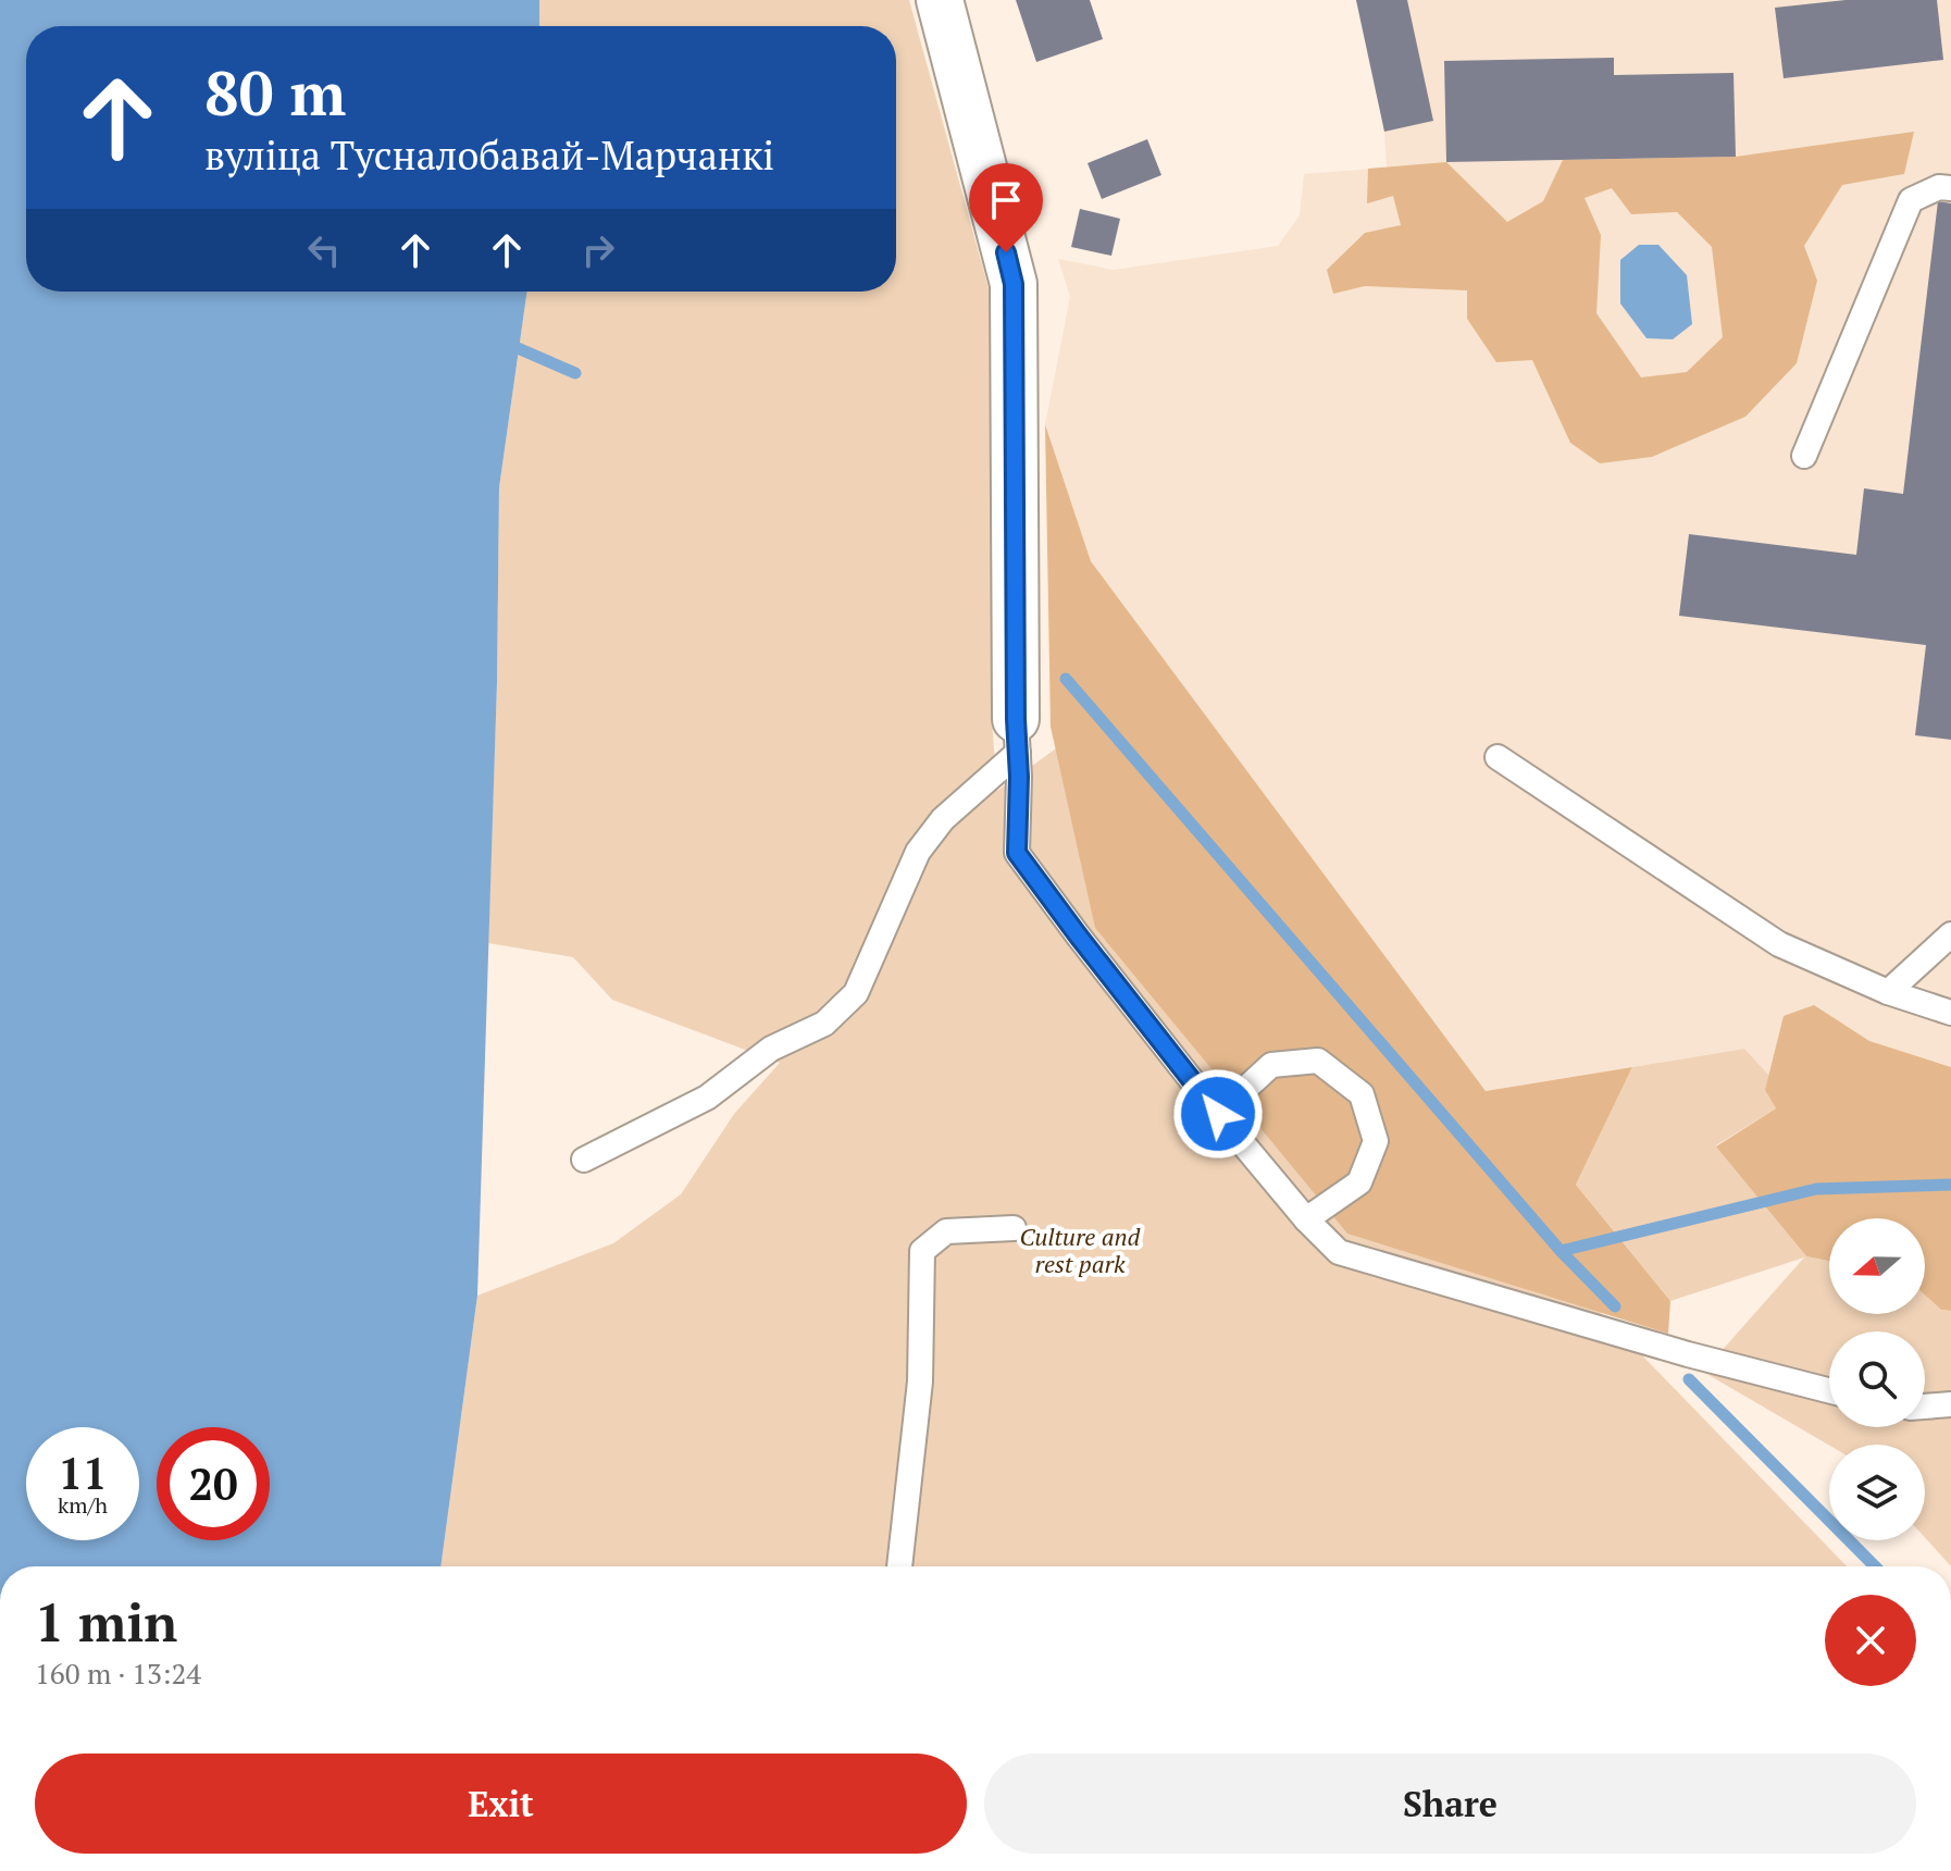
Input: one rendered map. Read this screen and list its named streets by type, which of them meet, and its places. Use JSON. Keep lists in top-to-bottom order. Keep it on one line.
{"parks":["Culture and rest park"],"north":"left","page":{"turn":["80 m","вуліца Тусналобавай-Марчанкі"],"speed":"11 km/h","limit":"20","heading":["1 min","160 m · 13:24"],"buttons":["Exit","Share"]}}
